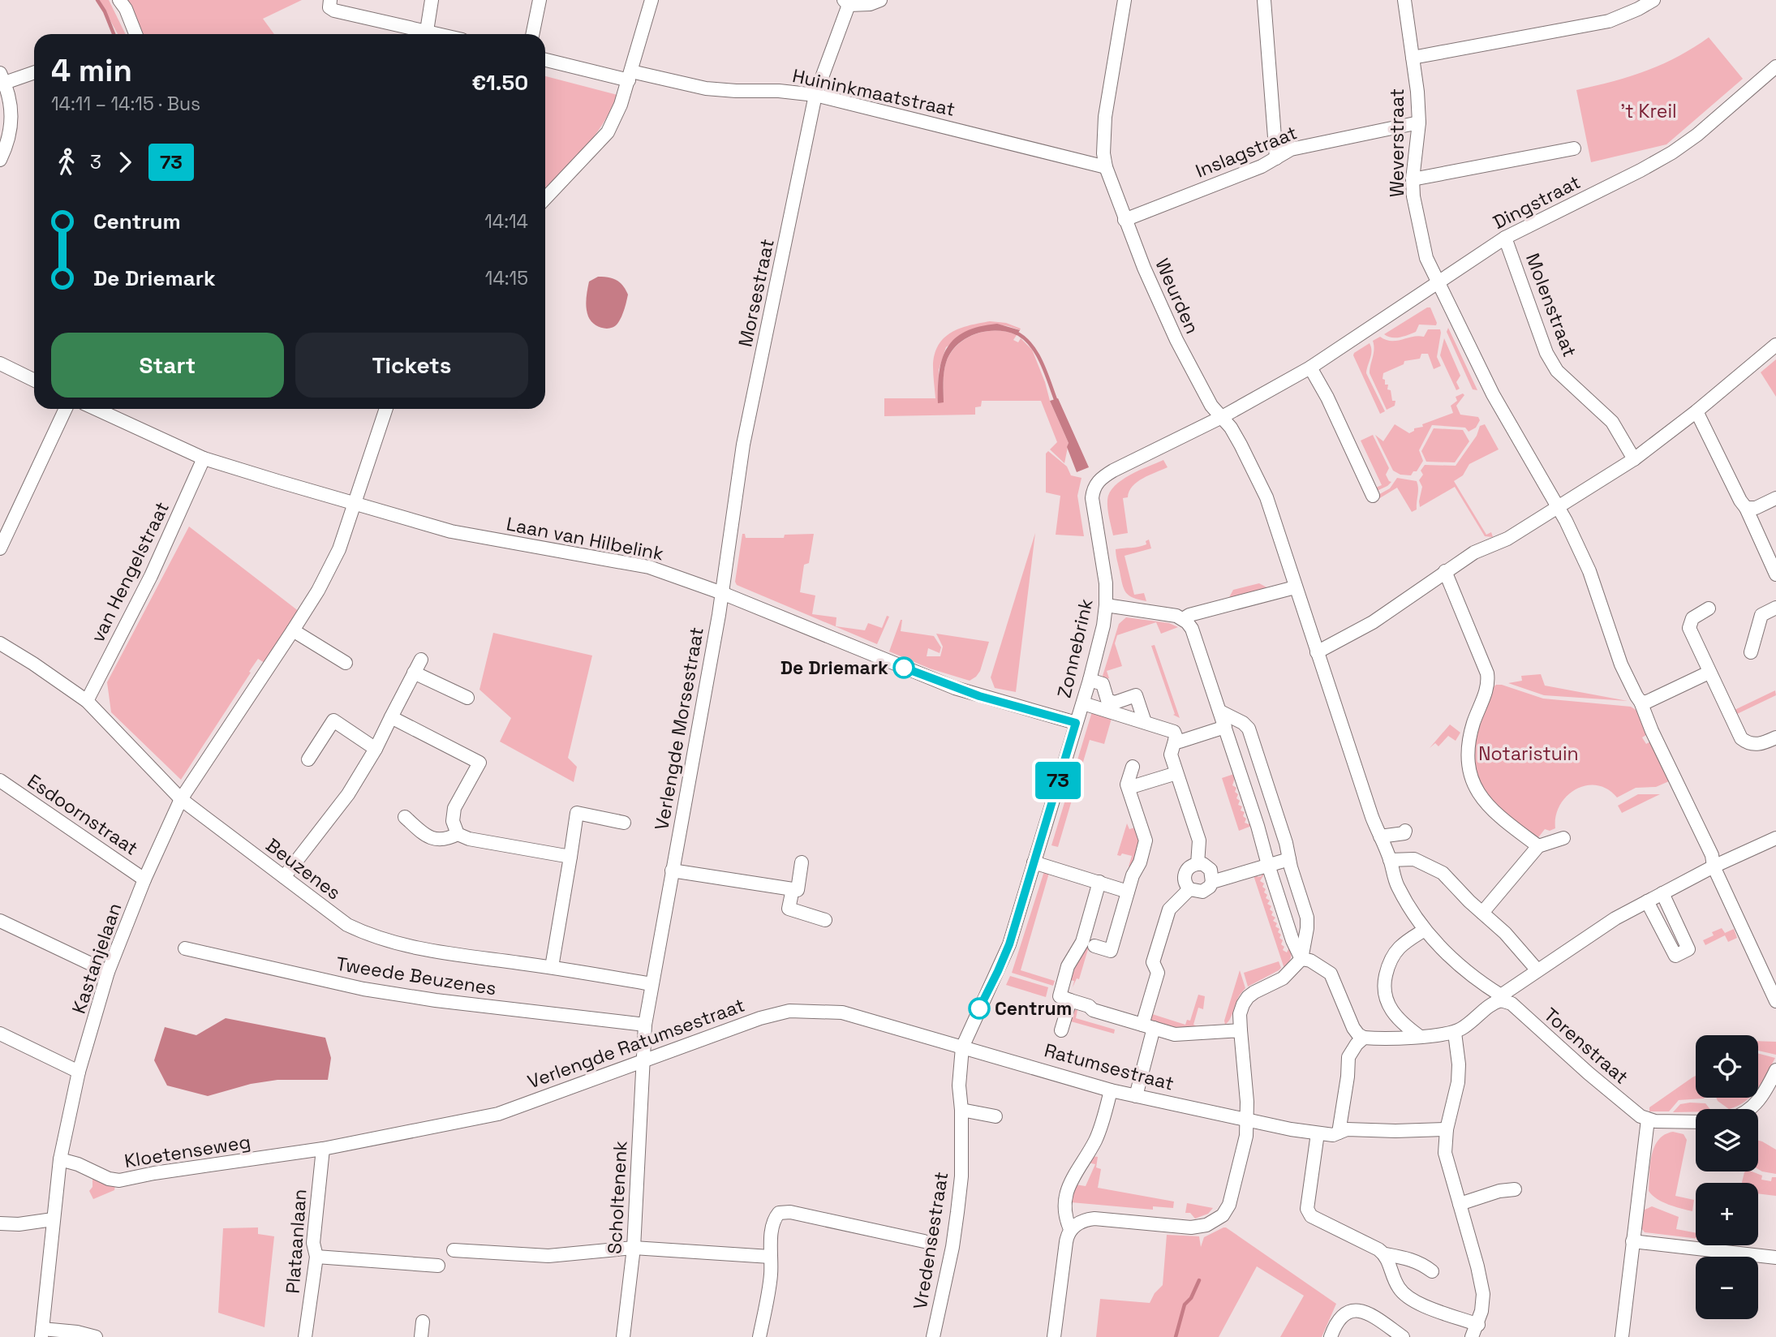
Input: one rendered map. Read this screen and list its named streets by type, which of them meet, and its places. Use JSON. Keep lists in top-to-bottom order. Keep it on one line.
{"streets":{"street":["Huininkmaatstraat","Weverstraat","Inslagstraat","Dingstraat","Morsestraat","Weurden","Molenstraat","Laan van Hilbelink","van Hengelstraat","Zonnebrink","Verlengde Morsestraat","Esdoornstraat","Beuzenes","Kastanjelaan","Tweede Beuzenes","Verlengde Ratumsestraat","Torenstraat","Ratumsestraat","Kloetenseweg","Scholtenenk","Vredensestraat","Plataanlaan"]},"crossings":[["Huininkmaatstraat","Morsestraat"],["Huininkmaatstraat","Weurden"],["Weverstraat","Inslagstraat"],["Weverstraat","Dingstraat"],["Inslagstraat","Weurden"],["Dingstraat","Weurden"],["Dingstraat","Molenstraat"],["Dingstraat","Zonnebrink"],["Morsestraat","Laan van Hilbelink"],["Morsestraat","Verlengde Morsestraat"],["Weurden","Zonnebrink"],["Weurden","Torenstraat"],["Laan van Hilbelink","van Hengelstraat"],["Laan van Hilbelink","Zonnebrink"],["Laan van Hilbelink","Verlengde Morsestraat"],["Laan van Hilbelink","Kastanjelaan"],["van Hengelstraat","Beuzenes"],["Zonnebrink","Verlengde Ratumsestraat"],["Zonnebrink","Ratumsestraat"],["Zonnebrink","Vredensestraat"],["Verlengde Morsestraat","Beuzenes"],["Verlengde Morsestraat","Tweede Beuzenes"],["Verlengde Morsestraat","Verlengde Ratumsestraat"],["Verlengde Morsestraat","Scholtenenk"],["Esdoornstraat","Kastanjelaan"],["Beuzenes","Kastanjelaan"],["Kastanjelaan","Kloetenseweg"],["Verlengde Ratumsestraat","Ratumsestraat"],["Verlengde Ratumsestraat","Kloetenseweg"],["Verlengde Ratumsestraat","Scholtenenk"],["Verlengde Ratumsestraat","Vredensestraat"],["Verlengde Ratumsestraat","Plataanlaan"],["Ratumsestraat","Vredensestraat"],["Kloetenseweg","Plataanlaan"]],"parks":["'t Kreil","Notaristuin"],"places":["De Driemark","Centrum"],"lines":["bus line 73"],"page":{"on_map":"73","heading":["4 min","14:11 – 14:15 · Bus","€1.50"],"legs":["3","73"],"list":[{"name":"Centrum","value":"14:14"},{"name":"De Driemark","value":"14:15"}],"buttons":["Start","Tickets"],"map_buttons":["+","−"]}}
